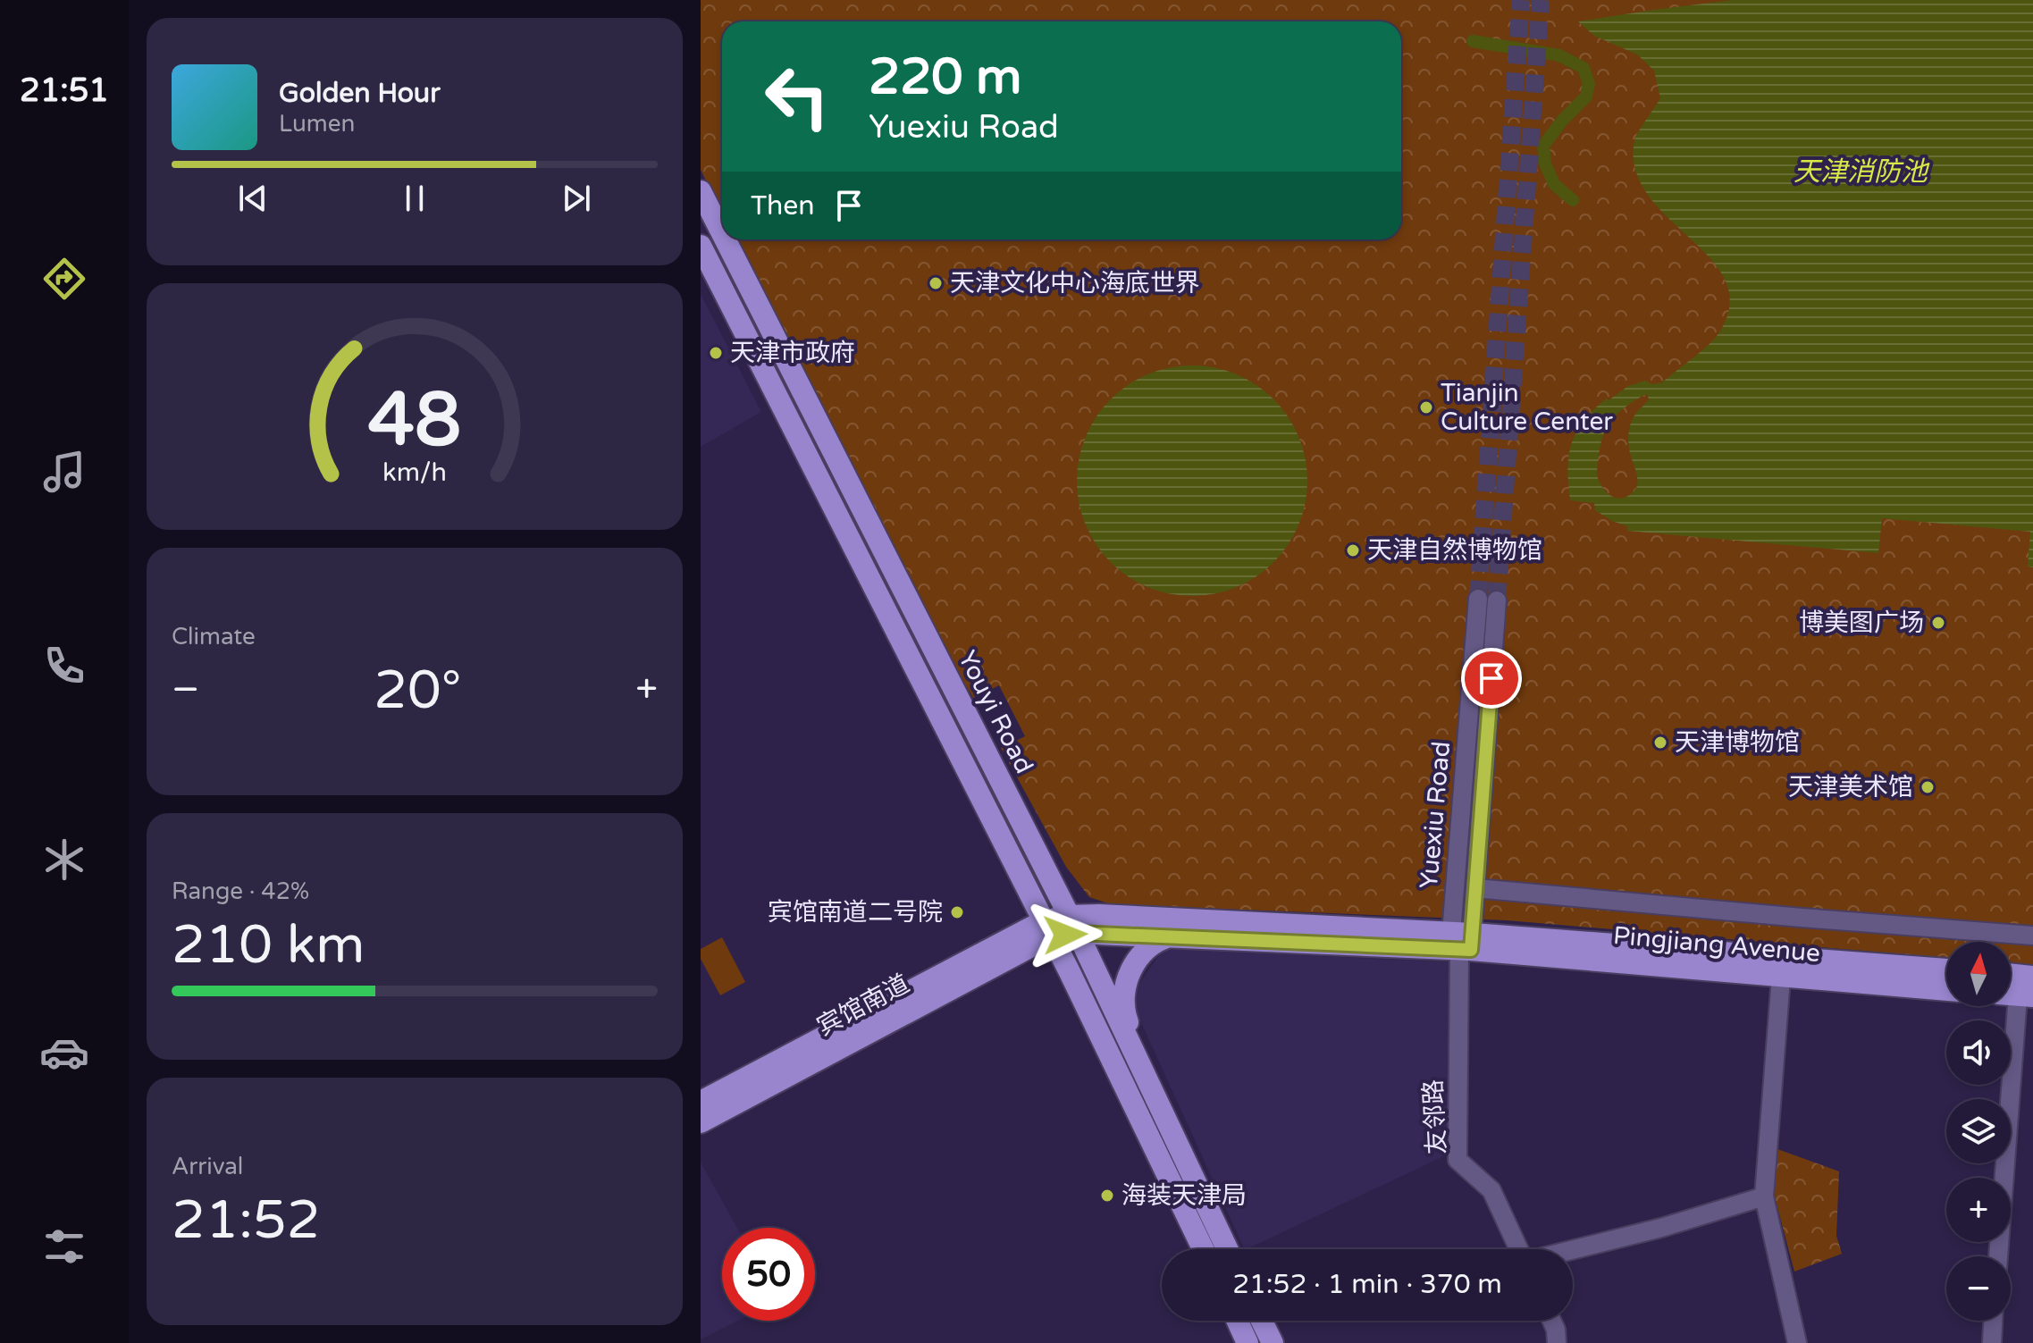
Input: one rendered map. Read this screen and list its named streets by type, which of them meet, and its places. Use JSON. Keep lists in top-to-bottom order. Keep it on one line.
{"streets":{"main road":["Youyi Road","Pingjiang Avenue","宾馆南道"],"street":["Yuexiu Road","友邻路"]},"crossings":[["Youyi Road","宾馆南道"],["Yuexiu Road","Pingjiang Avenue"],["Yuexiu Road","友邻路"],["Pingjiang Avenue","友邻路"]],"water":["天津消防池"],"places":["天津文化中心海底世界","天津市政府","Tianjin Culture Center","天津自然博物馆","博美图广场","天津博物馆","天津美术馆","宾馆南道二号院","海装天津局"],"north":"top","page":{"tabs":"21:51","turn":["220 m","Yuexiu Road"],"song":["Golden Hour","Lumen"],"then":"Then","tile":["Climate",["Range · 42%","210 km"],["Arrival","21:52"]],"heat":["−","20°","+"],"map_buttons":["+","−"],"limit":"50","trip":"21:52 · 1 min · 370 m","gauge":["48","km/h"]}}
